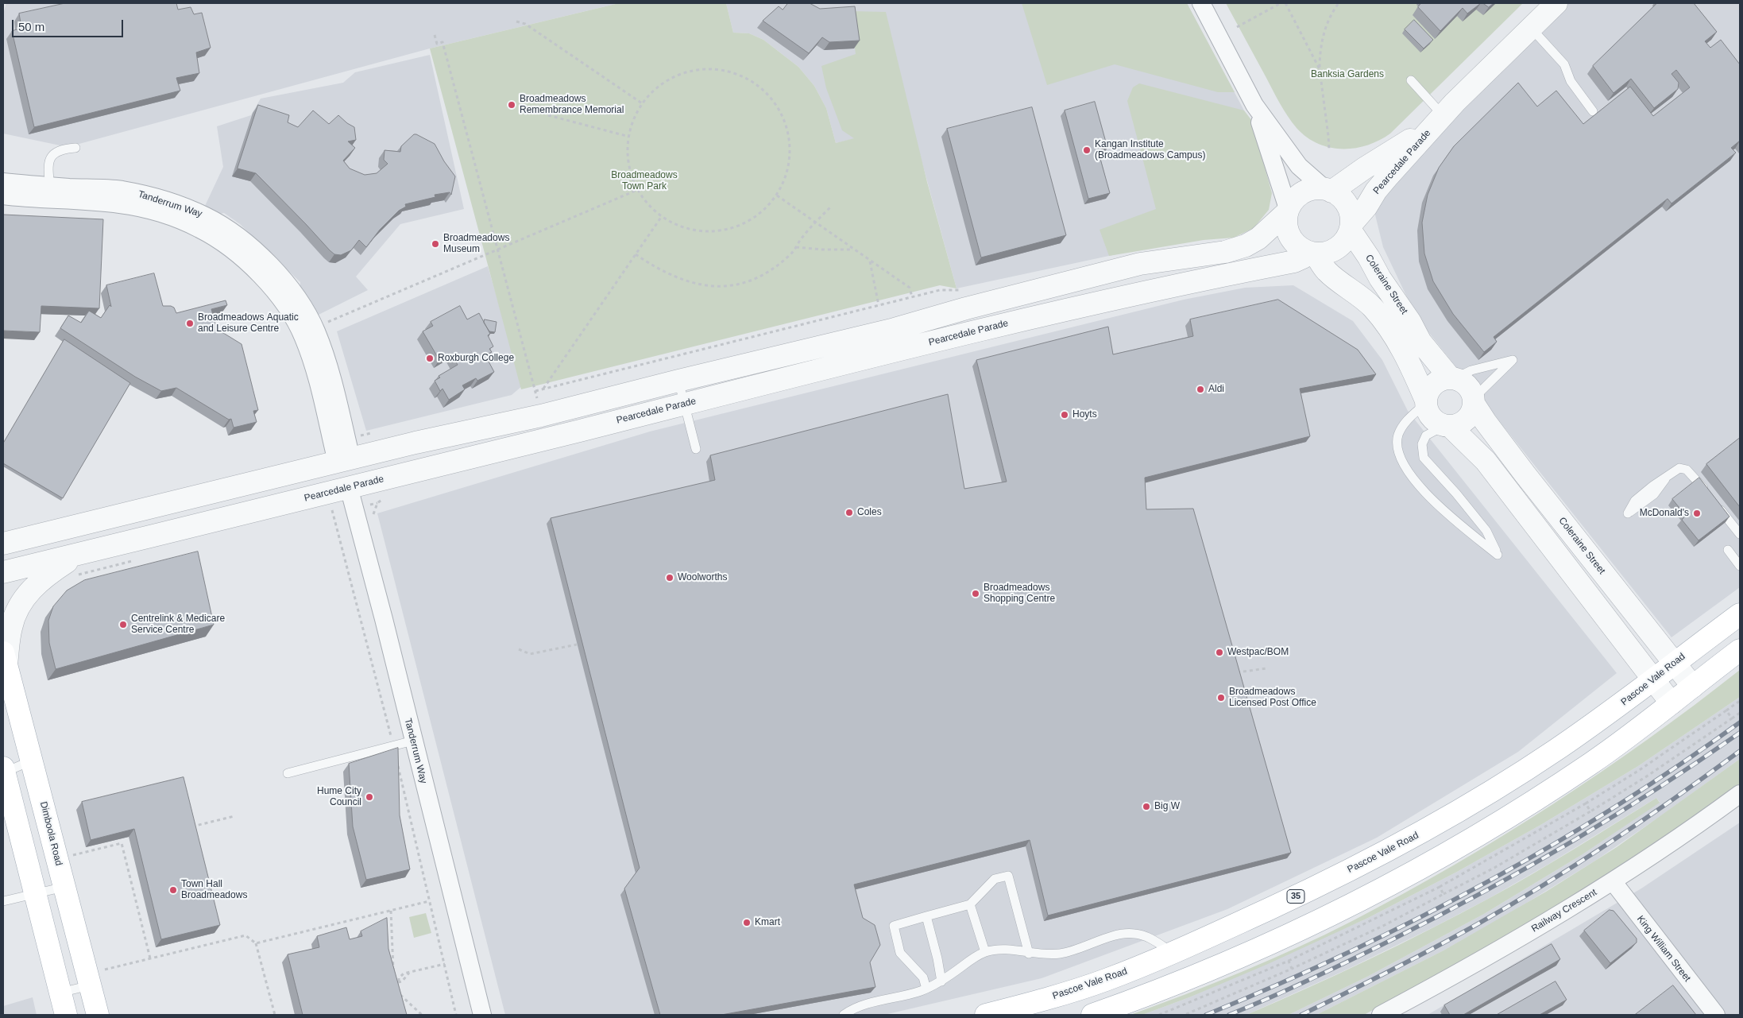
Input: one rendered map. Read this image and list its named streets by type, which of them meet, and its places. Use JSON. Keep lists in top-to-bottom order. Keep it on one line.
{"streets":{"main road":["Pascoe Vale Road","Dimboola Road","35"],"street":["Pearcedale Parade","Tanderrum Way","Coleraine Street","Railway Crescent","King William Street"]},"crossings":[["Pearcedale Parade","Tanderrum Way"],["Pearcedale Parade","Coleraine Street"],["Coleraine Street","Pascoe Vale Road"],["Railway Crescent","King William Street"]],"parks":["Banksia Gardens","Broadmeadows Town Park"],"places":["Broadmeadows Remembrance Memorial","Kangan Institute (Broadmeadows Campus)","Broadmeadows Museum","Broadmeadows Aquatic and Leisure Centre","Roxburgh College","Aldi","Hoyts","Coles","McDonald's","Woolworths","Broadmeadows Shopping Centre","Centrelink & Medicare Service Centre","Westpac/BOM","Broadmeadows Licensed Post Office","Hume City Council","Big W","Town Hall Broadmeadows","Kmart"],"scale_bar":"50 m"}
